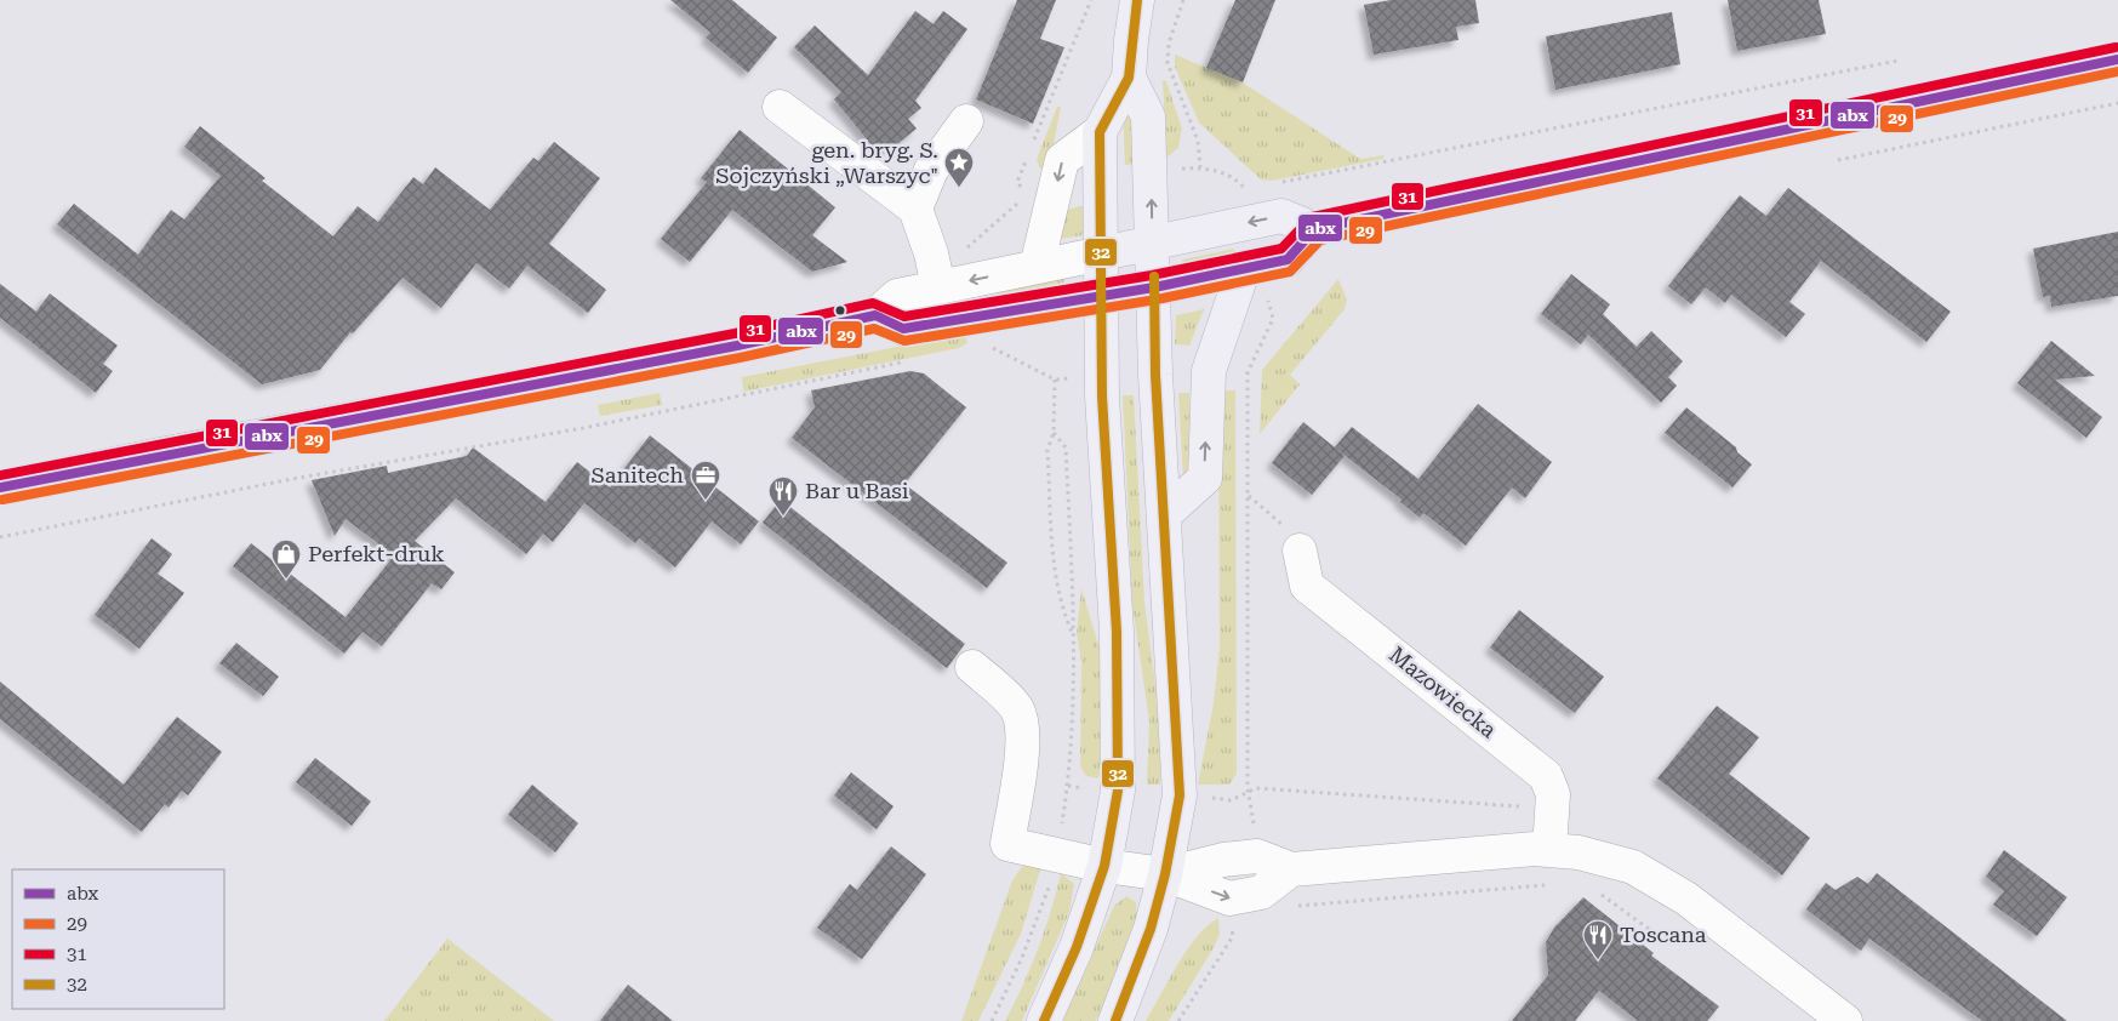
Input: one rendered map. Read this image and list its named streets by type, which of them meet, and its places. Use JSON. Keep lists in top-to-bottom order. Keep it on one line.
{"streets":{"street":["Mazowiecka"]},"places":{"place":["gen. bryg. S. Sojczyński „Warszyc\""],"office":["Sanitech"],"restaurant":["Bar u Basi","Toscana"],"shop":["Perfekt-druk"]},"lines":["transit line 32","transit line 31","transit line abx","transit line 29"],"legend":["abx","29","31","32"]}
